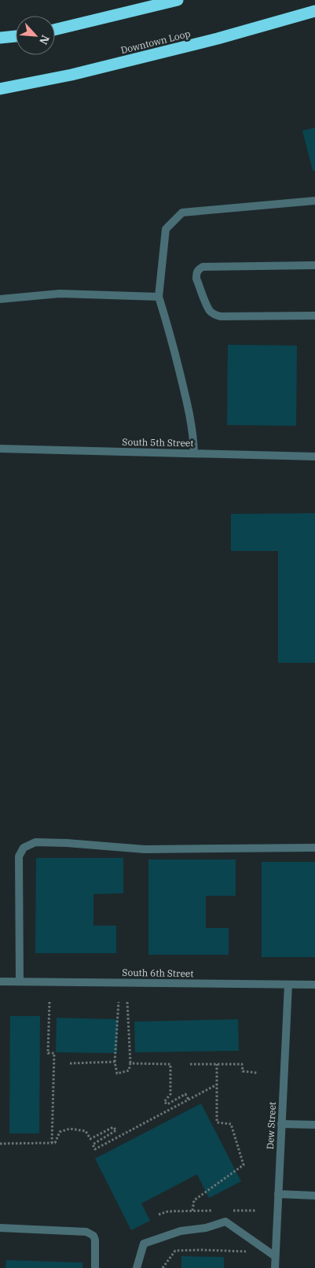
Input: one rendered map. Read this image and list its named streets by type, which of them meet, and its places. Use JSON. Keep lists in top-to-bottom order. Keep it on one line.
{"streets":{"highway":["Downtown Loop"],"street":["South 5th Street","South 6th Street","Dew Street"]},"crossings":[["South 6th Street","Dew Street"]],"north":"bottom right"}
